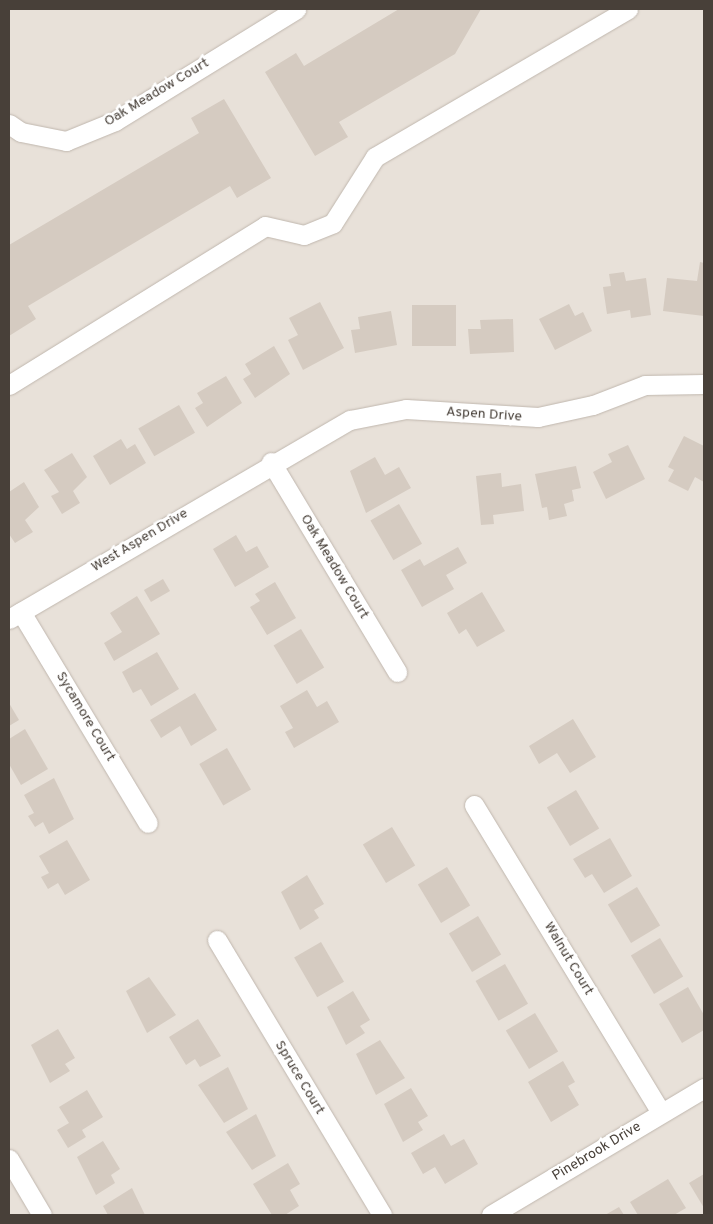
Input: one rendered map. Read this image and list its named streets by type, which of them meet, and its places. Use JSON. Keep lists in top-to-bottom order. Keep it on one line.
{"streets":{"street":["Oak Meadow Court","Aspen Drive","West Aspen Drive","Sycamore Court","Walnut Court","Spruce Court","Pinebrook Drive"]},"crossings":[["Oak Meadow Court","Aspen Drive"],["Oak Meadow Court","West Aspen Drive"],["Aspen Drive","West Aspen Drive"],["West Aspen Drive","Sycamore Court"],["Walnut Court","Pinebrook Drive"]]}
